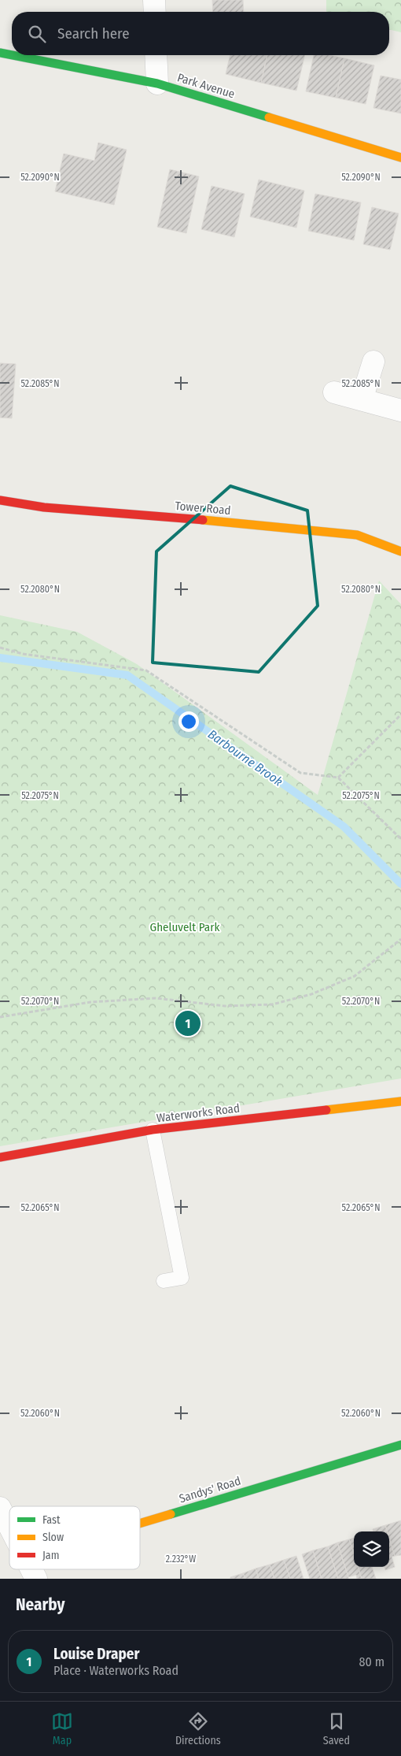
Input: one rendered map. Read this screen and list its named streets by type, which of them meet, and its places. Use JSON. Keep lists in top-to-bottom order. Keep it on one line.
{"streets":{"street":["Park Avenue","Tower Road","Waterworks Road","Sandys' Road"]},"water":["Barbourne Brook"],"parks":["Gheluvelt Park"],"legend":["Fast","Slow","Jam"],"page":{"search":"Search here","pins":"1","heading":"Nearby","list":[{"mark":"1","name":"Louise Draper","note":"Place · Waterworks Road","value":"80 m"}],"nav":["Map","Directions","Saved"]},"coordinates":["52.2090°N","52.2085°N","52.2080°N","52.2075°N","52.2070°N","52.2065°N","52.2060°N","2.232°W"]}
